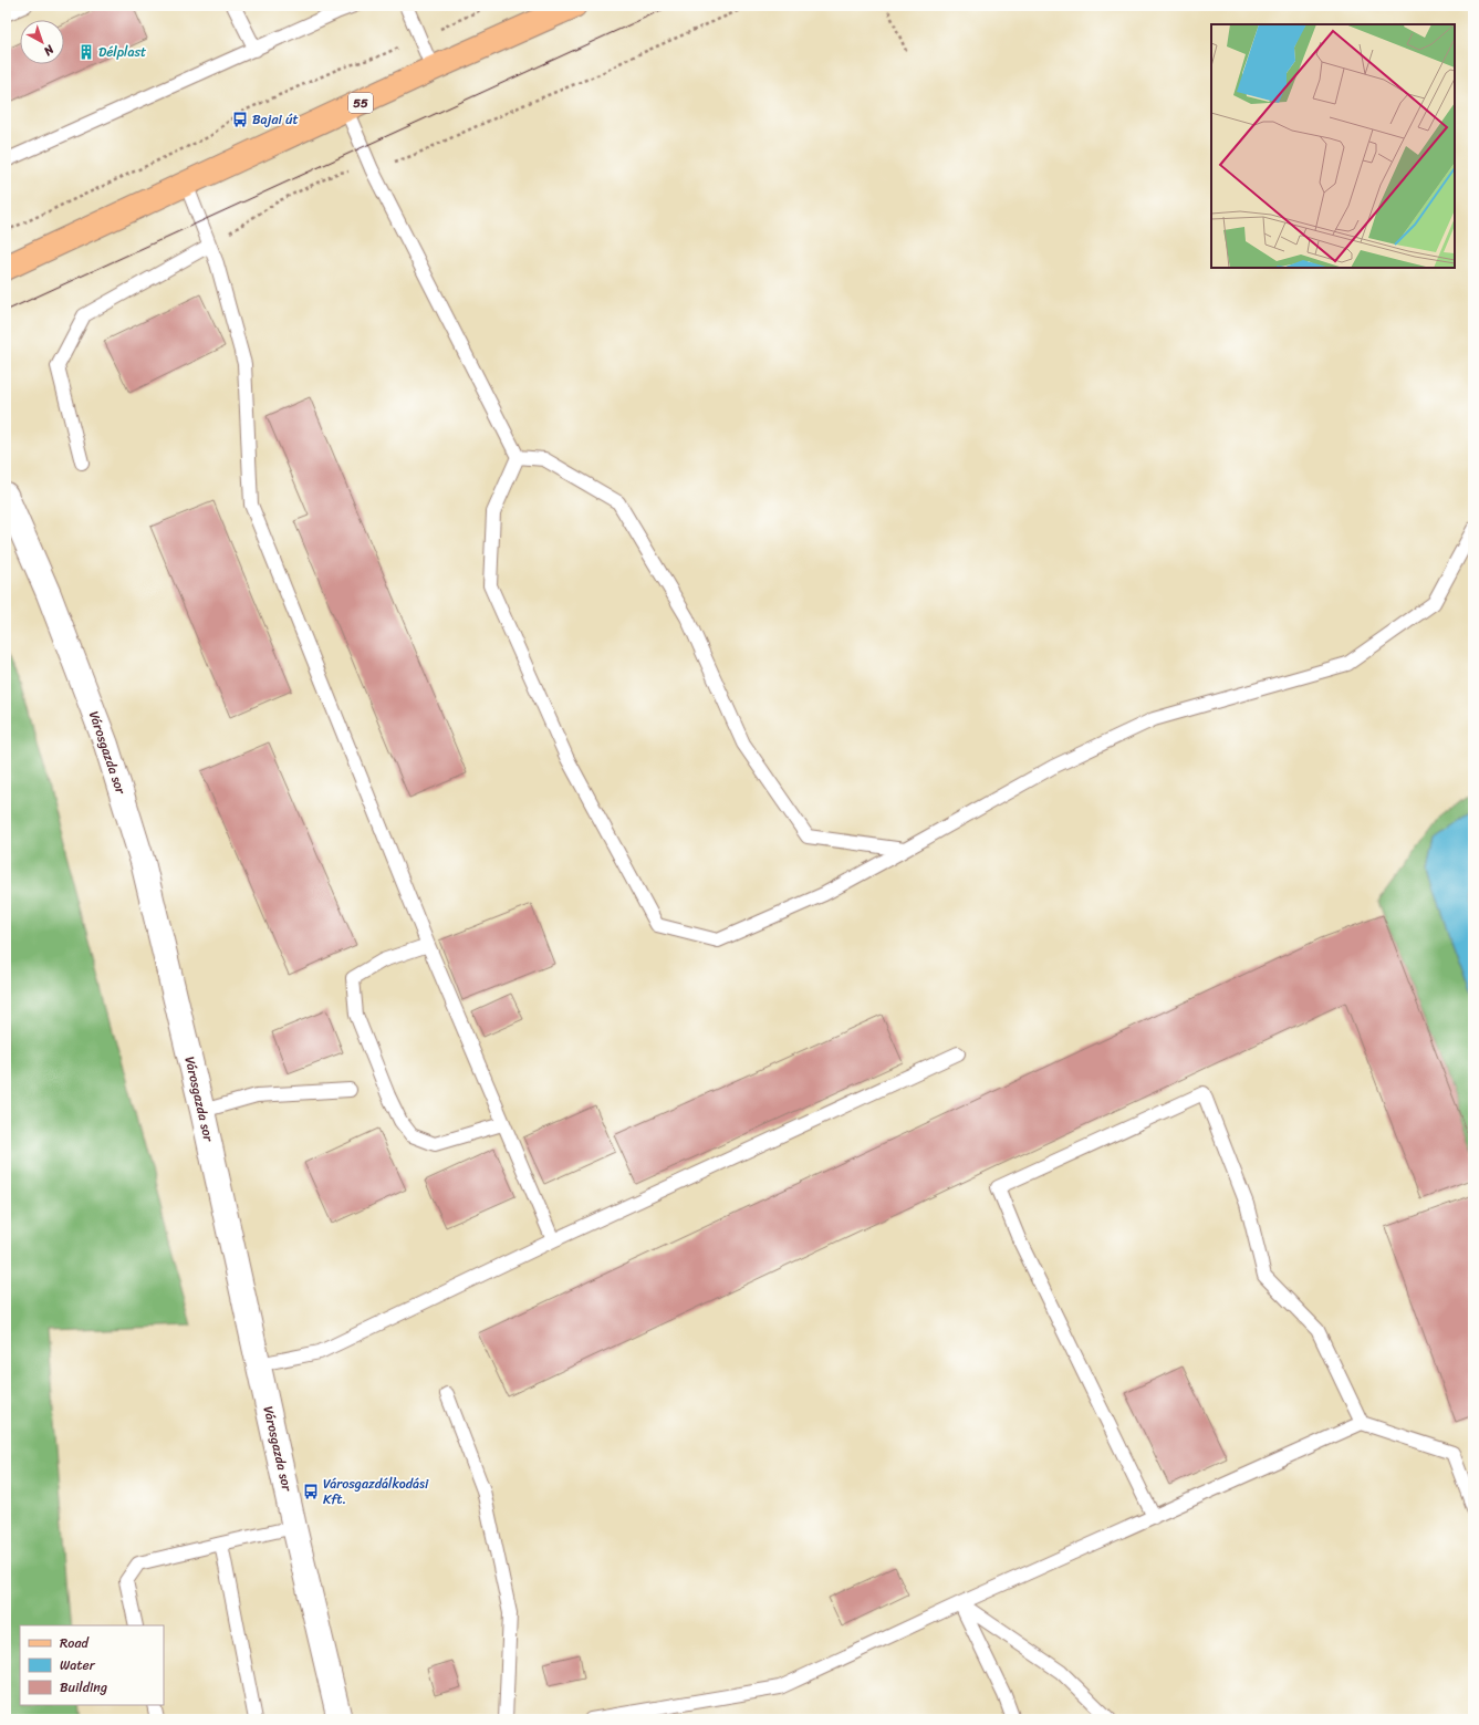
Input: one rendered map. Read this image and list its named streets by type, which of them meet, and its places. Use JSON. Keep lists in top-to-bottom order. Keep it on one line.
{"streets":{"main road":["55"],"street":["Városgazda sor"]},"places":{"building":["Délplast"],"bus stop":["Bajai út","Városgazdálkodási Kft."]},"legend":["Road","Water","Building"],"north":"bottom right"}
